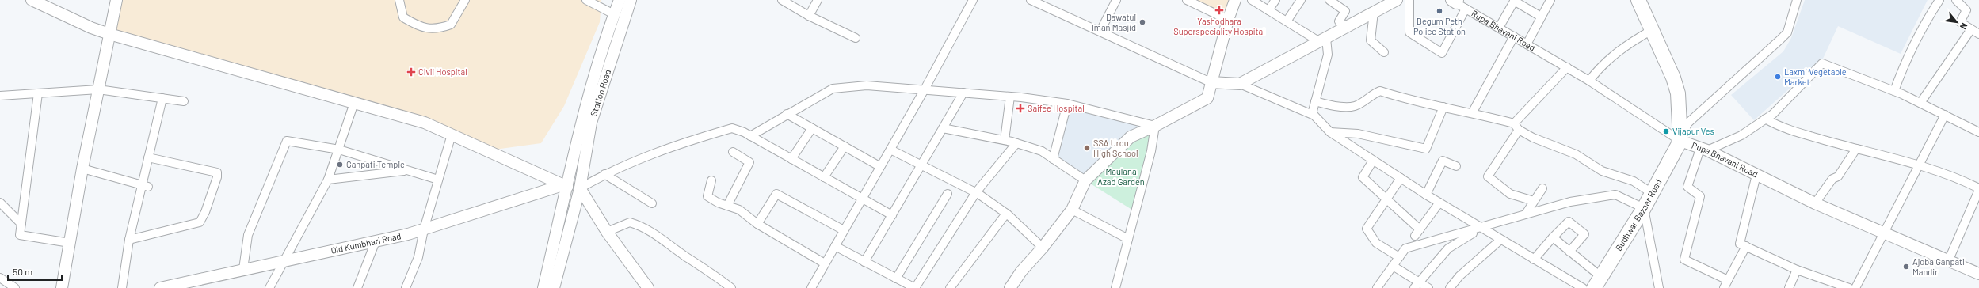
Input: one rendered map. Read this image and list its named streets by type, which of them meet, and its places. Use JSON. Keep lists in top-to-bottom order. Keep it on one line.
{"streets":{"highway":["Budhwar Bazaar Road"],"street":["Rupa Bhavani Road","Station Road","Old Kumbhari Road"]},"crossings":[["Rupa Bhavani Road","Budhwar Bazaar Road"]],"parks":["Maulana Azad Garden"],"places":{"health":["Yashodhara Superspeciality Hospital","Civil Hospital","Saifee Hospital"],"other":["Begum Peth Police Station","Dawatul Iman Masjid","Laxmi Vegetable Market","Vijapur Ves","SSA Urdu High School","Ganpati Temple","Ajoba Ganpati Mandir"]},"scale_bar":"50 m","north":"bottom right"}
